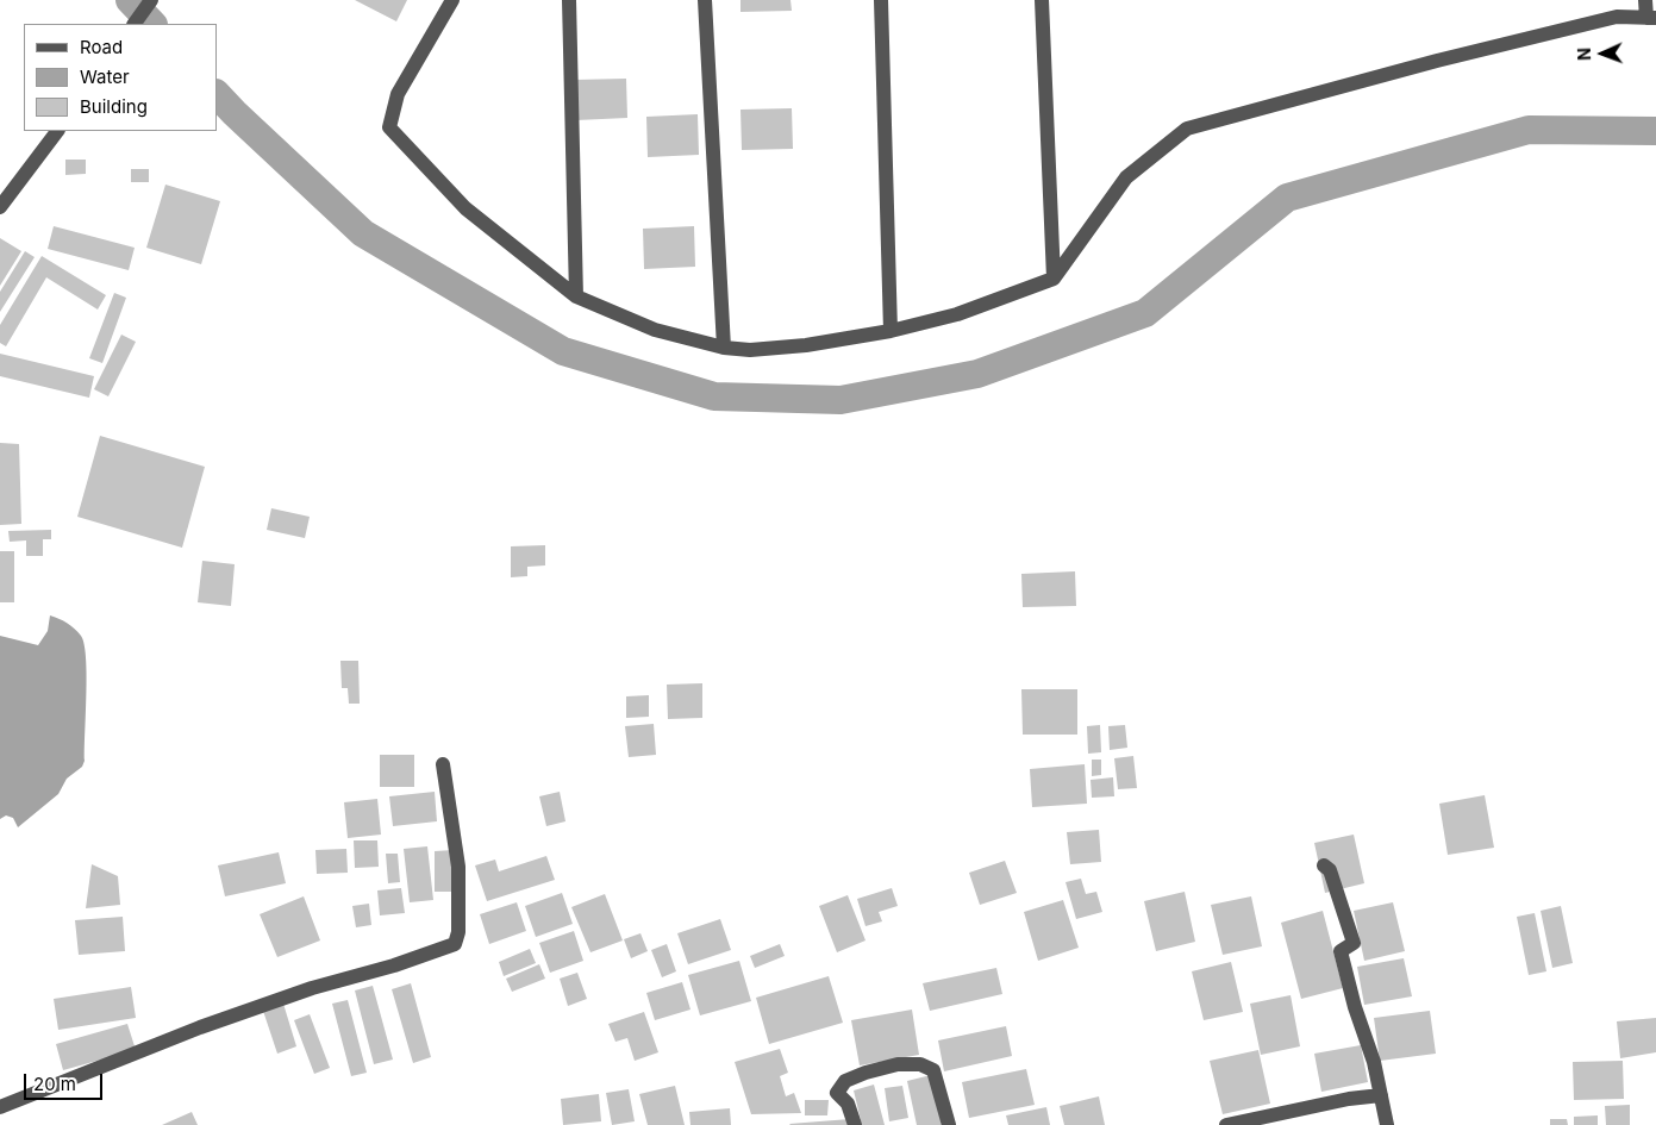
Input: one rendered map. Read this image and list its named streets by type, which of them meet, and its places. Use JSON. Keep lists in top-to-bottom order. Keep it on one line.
{"legend":["Road","Water","Building"],"scale_bar":"20 m","north":"left"}
